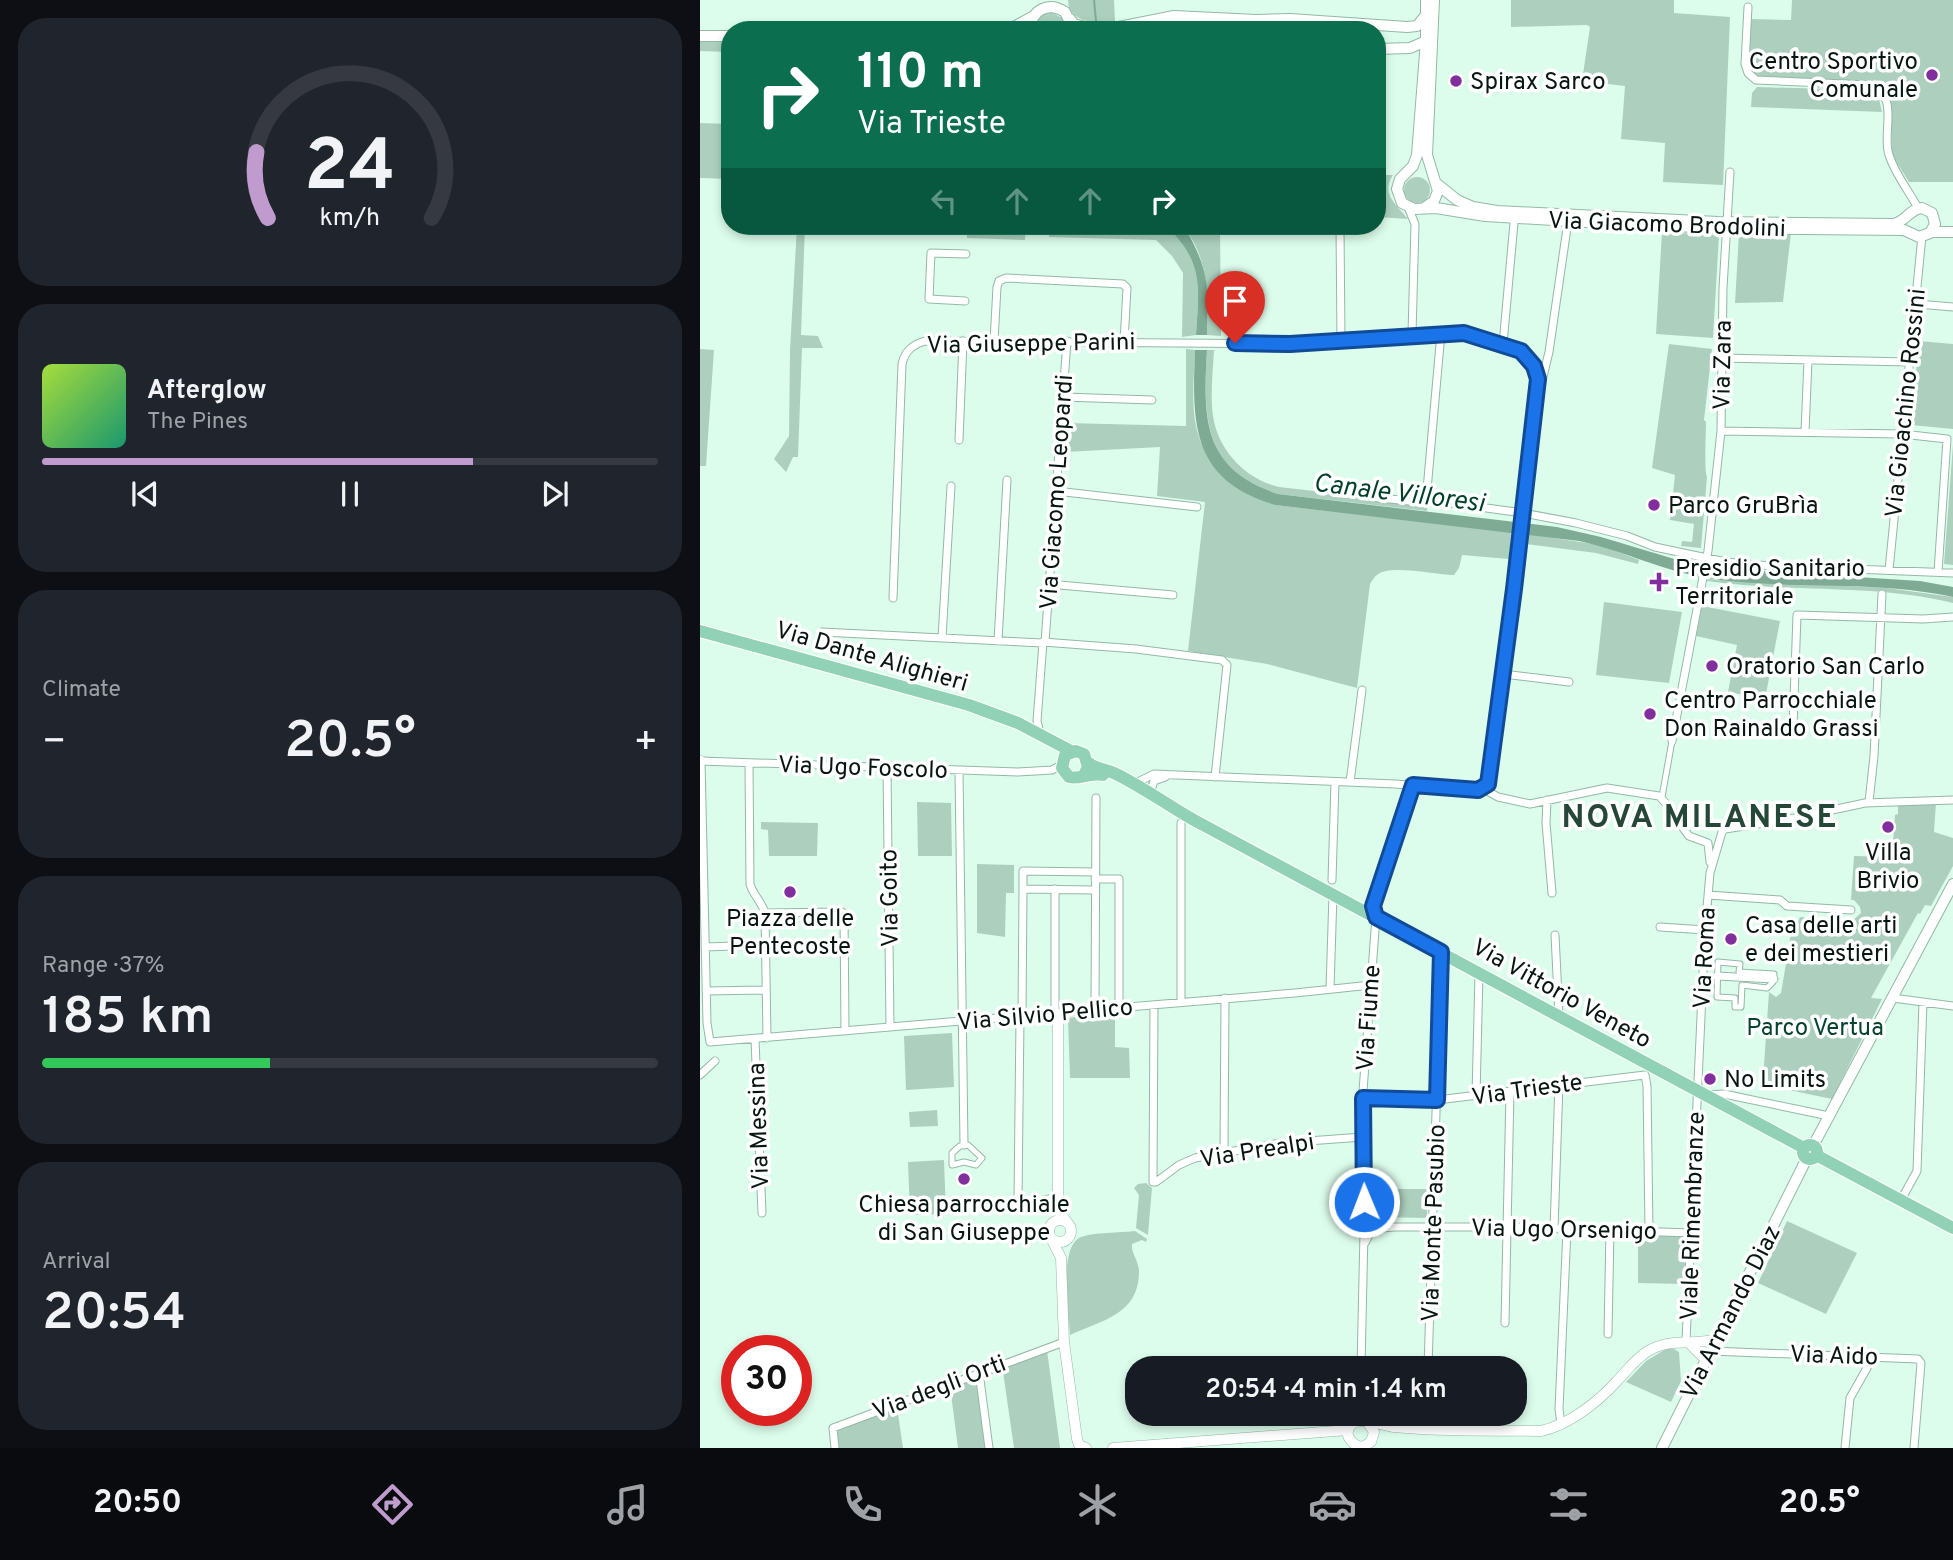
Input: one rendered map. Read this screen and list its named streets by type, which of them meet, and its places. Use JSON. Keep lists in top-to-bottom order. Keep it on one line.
{"streets":{"main road":["Via Giacomo Brodolini","Via Dante Alighieri","Via Vittorio Veneto","Via Armando Diaz"],"street":["Via Giuseppe Parini","Via Zara","Via Gioachino Rossini","Via Giacomo Leopardi","Via Ugo Foscolo","Via Goito","Via Roma","Via Silvio Pellico","Via Fiume","Via Trieste","Via Messina","Via Prealpi","Viale Rimembranze","Via Monte Pasubio","Via Ugo Orsenigo","Via Aido","Via degli Orti"]},"crossings":[["Via Giacomo Brodolini","Via Zara"],["Via Giacomo Brodolini","Via Gioachino Rossini"],["Via Giuseppe Parini","Via Giacomo Leopardi"],["Via Giacomo Leopardi","Via Dante Alighieri"],["Via Dante Alighieri","Via Ugo Foscolo"],["Via Ugo Foscolo","Via Goito"],["Via Goito","Via Silvio Pellico"],["Via Roma","Via Vittorio Veneto"],["Via Roma","Viale Rimembranze"],["Via Vittorio Veneto","Via Fiume"],["Via Vittorio Veneto","Viale Rimembranze"],["Via Vittorio Veneto","Via Monte Pasubio"],["Via Vittorio Veneto","Via Armando Diaz"],["Via Silvio Pellico","Via Fiume"],["Via Silvio Pellico","Via Messina"],["Via Silvio Pellico","Via Prealpi"],["Via Fiume","Via Trieste"],["Via Fiume","Via Prealpi"],["Via Fiume","Via Ugo Orsenigo"],["Via Trieste","Via Monte Pasubio"],["Via Trieste","Via Ugo Orsenigo"],["Viale Rimembranze","Via Ugo Orsenigo"],["Viale Rimembranze","Via Armando Diaz"],["Viale Rimembranze","Via Aido"],["Via Monte Pasubio","Via Ugo Orsenigo"],["Via Armando Diaz","Via Aido"]],"districts":["NOVA MILANESE"],"water":["Canale Villoresi"],"parks":["Parco Vertua"],"places":{"other":["Centro Sportivo Comunale","Spirax Sarco","Parco GruBrìa","Oratorio San Carlo","Centro Parrocchiale Don Rainaldo Grassi","Villa Brivio","Piazza delle Pentecoste","Casa delle arti e dei mestieri","No Limits","Chiesa parrocchiale di San Giuseppe"],"health":["Presidio Sanitario Territoriale"]},"page":{"turn":["110 m","Via Trieste"],"song":["Afterglow","The Pines"],"tile":["Climate",["Range · 37%","185 km"],["Arrival","20:54"]],"heat":["−","20.5°","+"],"limit":"30","trip":"20:54 · 4 min · 1.4 km","tabs":["20:50","20.5°"],"gauge":["24","km/h"]}}
